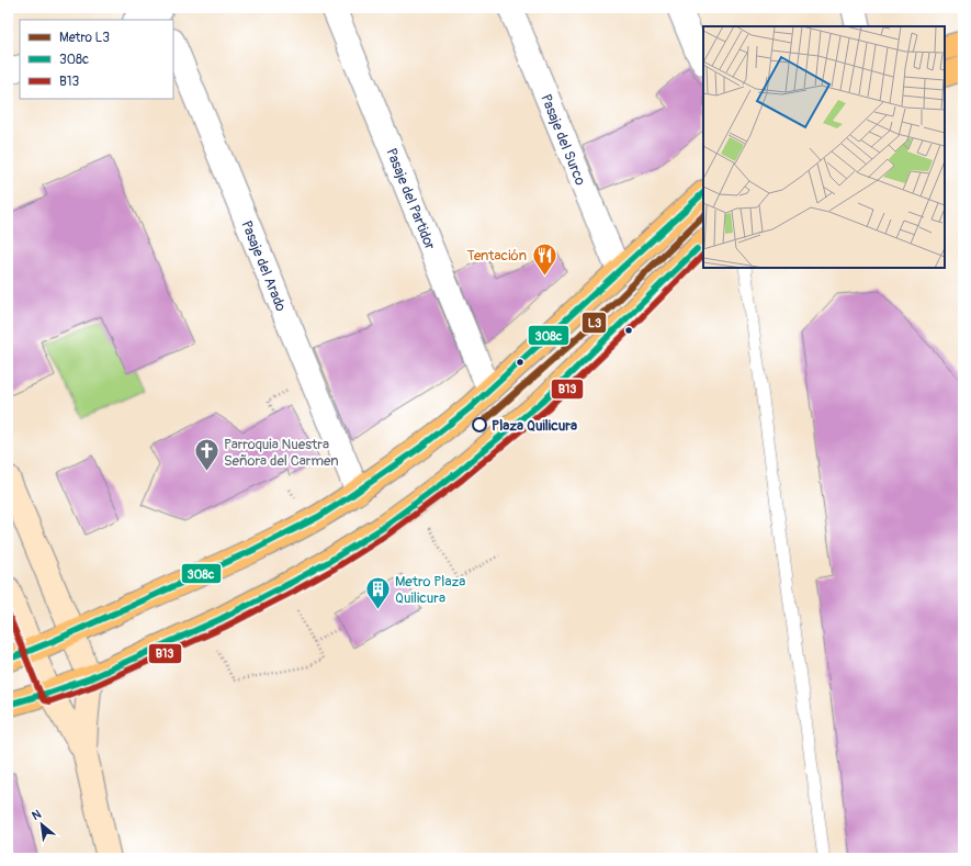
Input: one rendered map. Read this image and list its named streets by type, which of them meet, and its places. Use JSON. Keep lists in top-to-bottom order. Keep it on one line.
{"streets":{"street":["Pasaje del Surco","Pasaje del Partidor","Pasaje del Arado"]},"places":{"restaurant":["Tentación"],"other":["Plaza Quilicura"],"church":["Parroquia Nuestra Señora del Carmen"],"building":["Metro Plaza Quilicura"]},"lines":["transit line 308c","metro line L3","transit line B13"],"legend":["Metro L3","308c","B13"],"north":"top left"}
